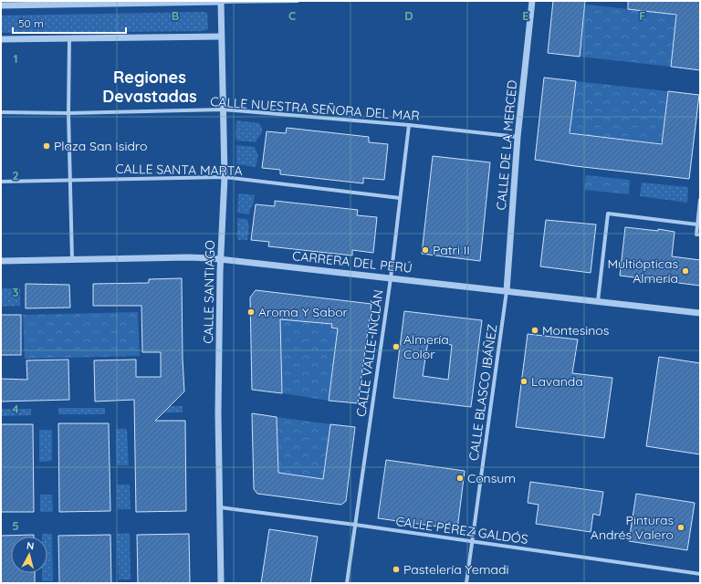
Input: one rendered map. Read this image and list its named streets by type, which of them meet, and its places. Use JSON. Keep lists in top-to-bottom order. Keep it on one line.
{"streets":{"street":["CALLE NUESTRA SEÑORA DEL MAR","CALLE DE LA MERCED","CALLE SANTA MARTA","CARRERA DEL PERÚ","CALLE SANTIAGO","CALLE VALLE-INCLÁN","CALLE BLASCO IBÁÑEZ","CALLE PÉREZ GALDÓS"]},"crossings":[["CALLE NUESTRA SEÑORA DEL MAR","CALLE DE LA MERCED"],["CALLE NUESTRA SEÑORA DEL MAR","CALLE SANTIAGO"],["CALLE NUESTRA SEÑORA DEL MAR","CALLE VALLE-INCLÁN"],["CALLE DE LA MERCED","CARRERA DEL PERÚ"],["CALLE DE LA MERCED","CALLE BLASCO IBÁÑEZ"],["CALLE SANTA MARTA","CALLE SANTIAGO"],["CALLE SANTA MARTA","CALLE VALLE-INCLÁN"],["CARRERA DEL PERÚ","CALLE SANTIAGO"],["CARRERA DEL PERÚ","CALLE VALLE-INCLÁN"],["CARRERA DEL PERÚ","CALLE BLASCO IBÁÑEZ"],["CALLE SANTIAGO","CALLE PÉREZ GALDÓS"],["CALLE VALLE-INCLÁN","CALLE PÉREZ GALDÓS"],["CALLE BLASCO IBÁÑEZ","CALLE PÉREZ GALDÓS"]],"districts":["Regiones Devastadas"],"places":["Plaza San Isidro","Patri II","Multiópticas Almería","Aroma Y Sabor","Montesinos","Almería Color","Lavanda","Consum","Pinturas Andrés Valero","Pastelería Yemadi"],"scale_bar":"50 m","north":"top","grid":{"columns":["B","C","D","E","F"],"rows":["1","2","3","4","5"]}}
